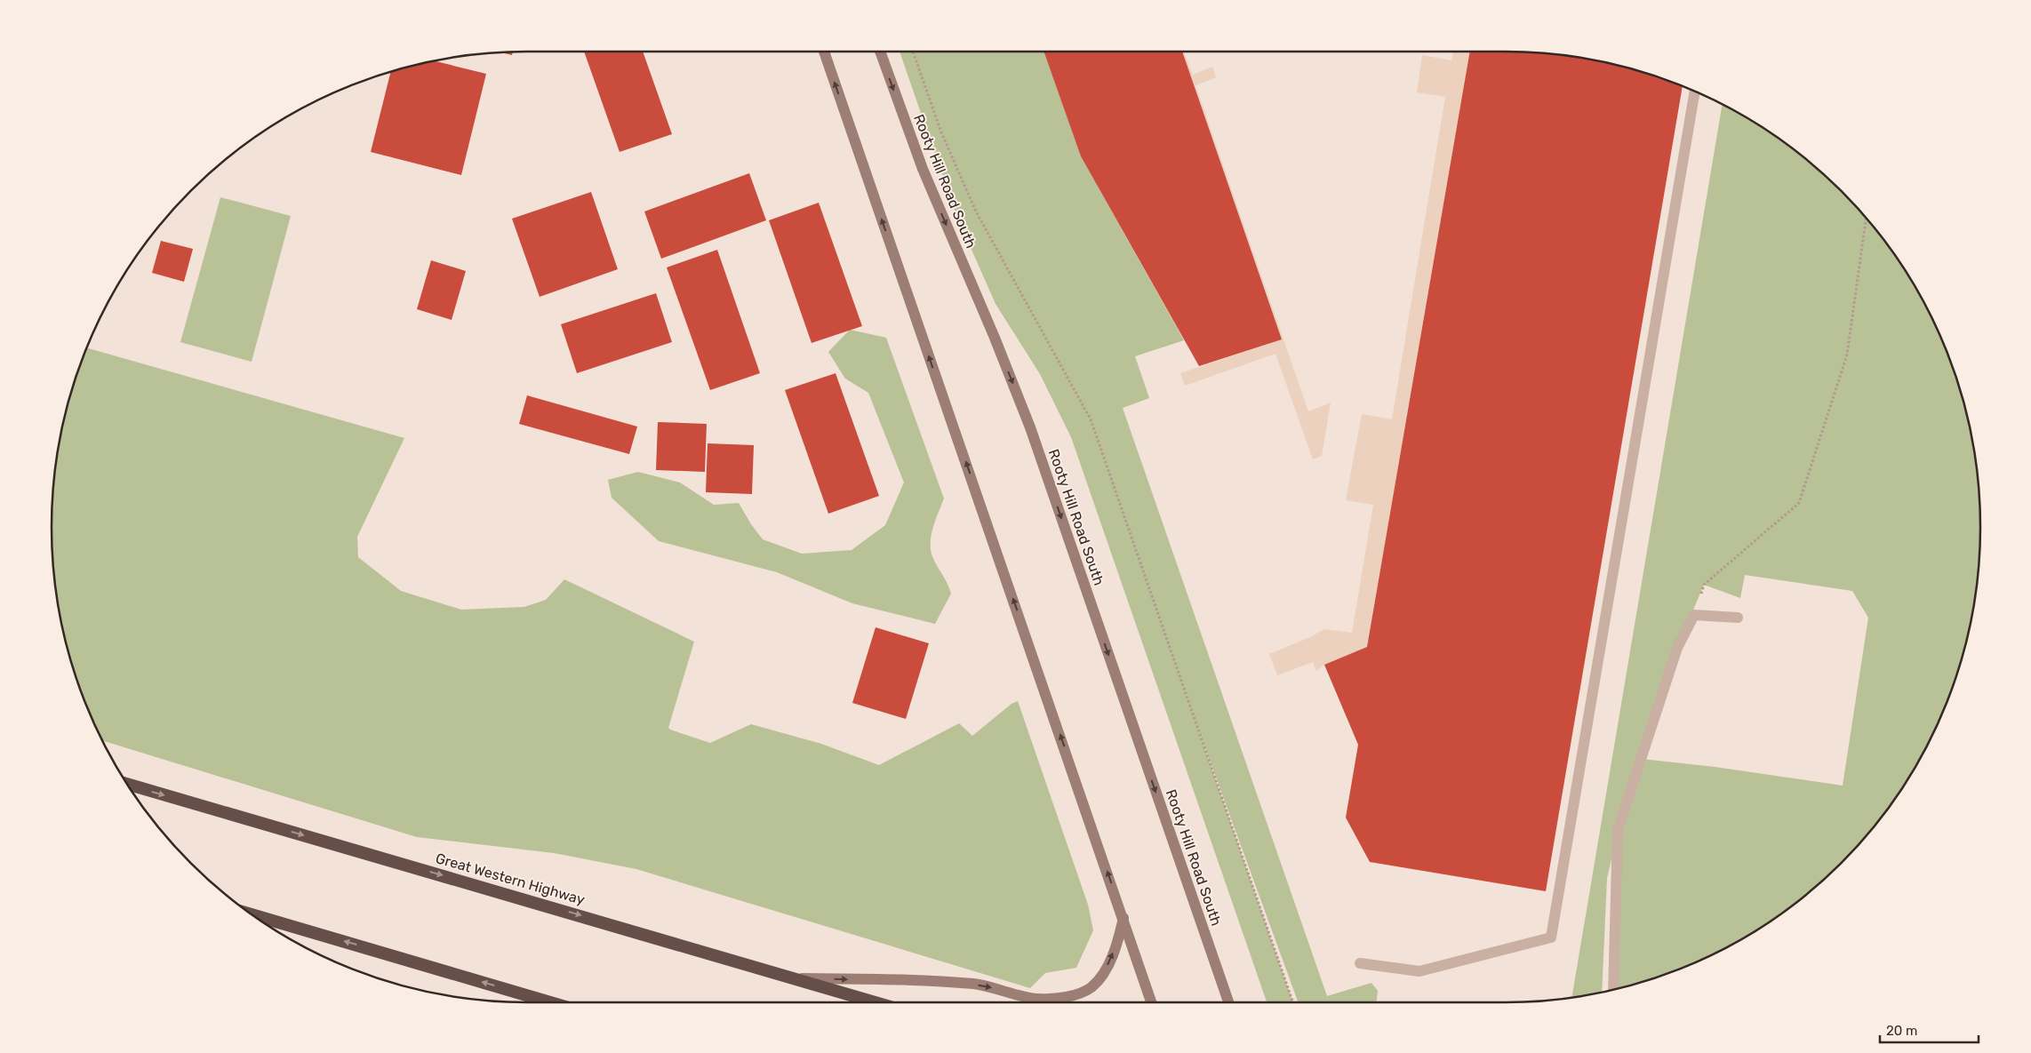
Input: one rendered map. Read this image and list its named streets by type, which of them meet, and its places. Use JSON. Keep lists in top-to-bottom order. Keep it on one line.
{"streets":{"highway":["Great Western Highway"],"main road":["Rooty Hill Road South"]},"scale_bar":"20 m"}
